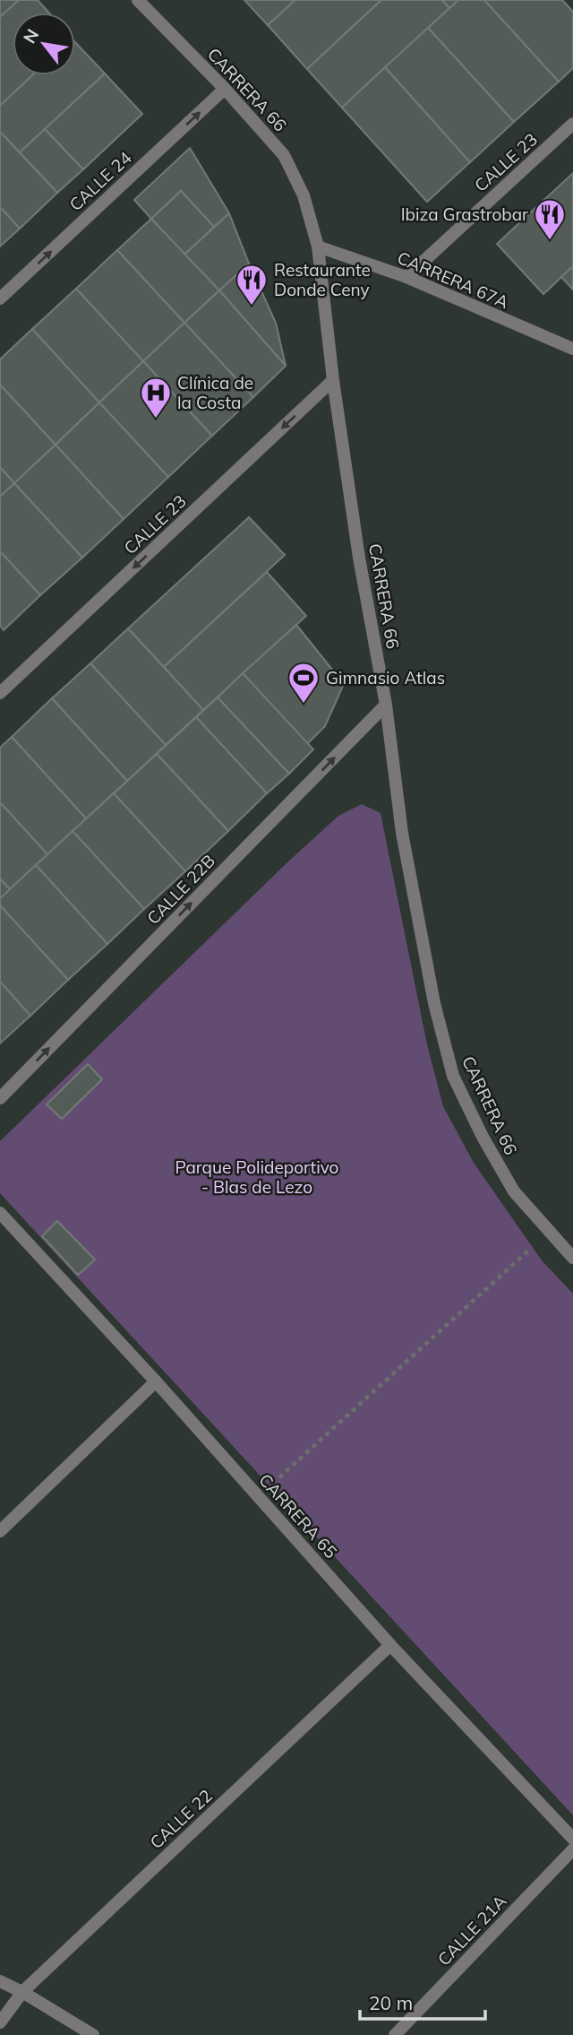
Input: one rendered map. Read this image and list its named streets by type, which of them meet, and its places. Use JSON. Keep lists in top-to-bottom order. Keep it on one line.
{"streets":{"street":["CARRERA 66","CALLE 23","CALLE 24","CARRERA 67A","CALLE 22B","CARRERA 65","CALLE 22","CALLE 21A"]},"crossings":[["CARRERA 66","CALLE 23"],["CARRERA 66","CALLE 24"],["CARRERA 66","CARRERA 67A"],["CARRERA 66","CALLE 22B"],["CALLE 23","CARRERA 67A"],["CARRERA 65","CALLE 22"]],"one_way":["CALLE 23","CALLE 24","CALLE 22B"],"parks":["Parque Polideportivo - Blas de Lezo"],"places":{"restaurant":["Ibiza Grastrobar","Restaurante Donde Ceny"],"hospital":["Clínica de la Costa"],"sports":["Gimnasio Atlas"]},"scale_bar":"20 m","north":"top left"}
